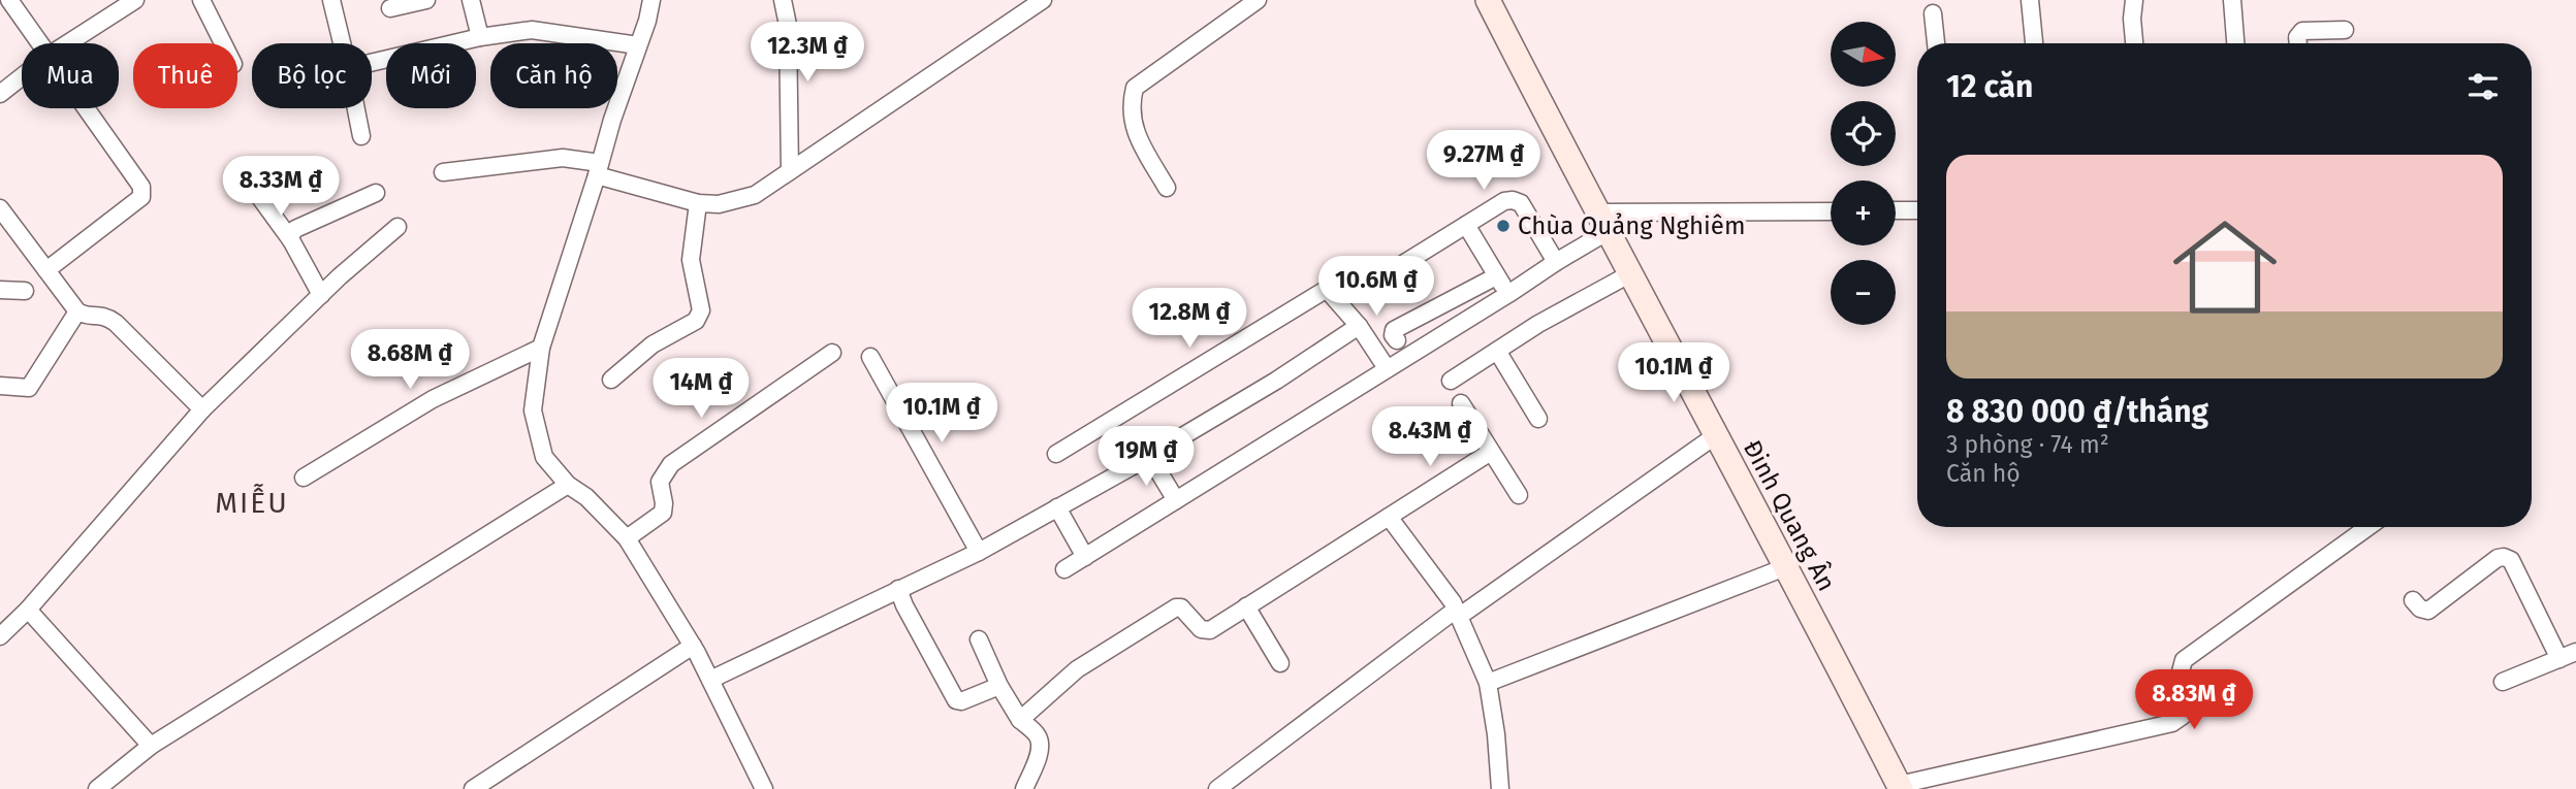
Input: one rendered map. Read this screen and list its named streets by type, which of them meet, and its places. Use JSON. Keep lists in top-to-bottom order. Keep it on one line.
{"streets":{"street":["Đinh Quang Ân"]},"districts":["MIỄU"],"places":["Chùa Quảng Nghiêm"],"north":"right","page":{"map_buttons":["+","−"],"price":["12.3M ₫","9.27M ₫","8.33M ₫","10.6M ₫","12.8M ₫","8.68M ₫","10.1M ₫","14M ₫","10.1M ₫","8.43M ₫","19M ₫","8.83M ₫"],"chip":["Mua","Thuê","Bộ lọc","Mới","Căn hộ"],"heading":"12 căn","list":[{"name":"8 830 000 ₫/tháng","note":"3 phòng · 74 m² · Căn hộ"}]}}
